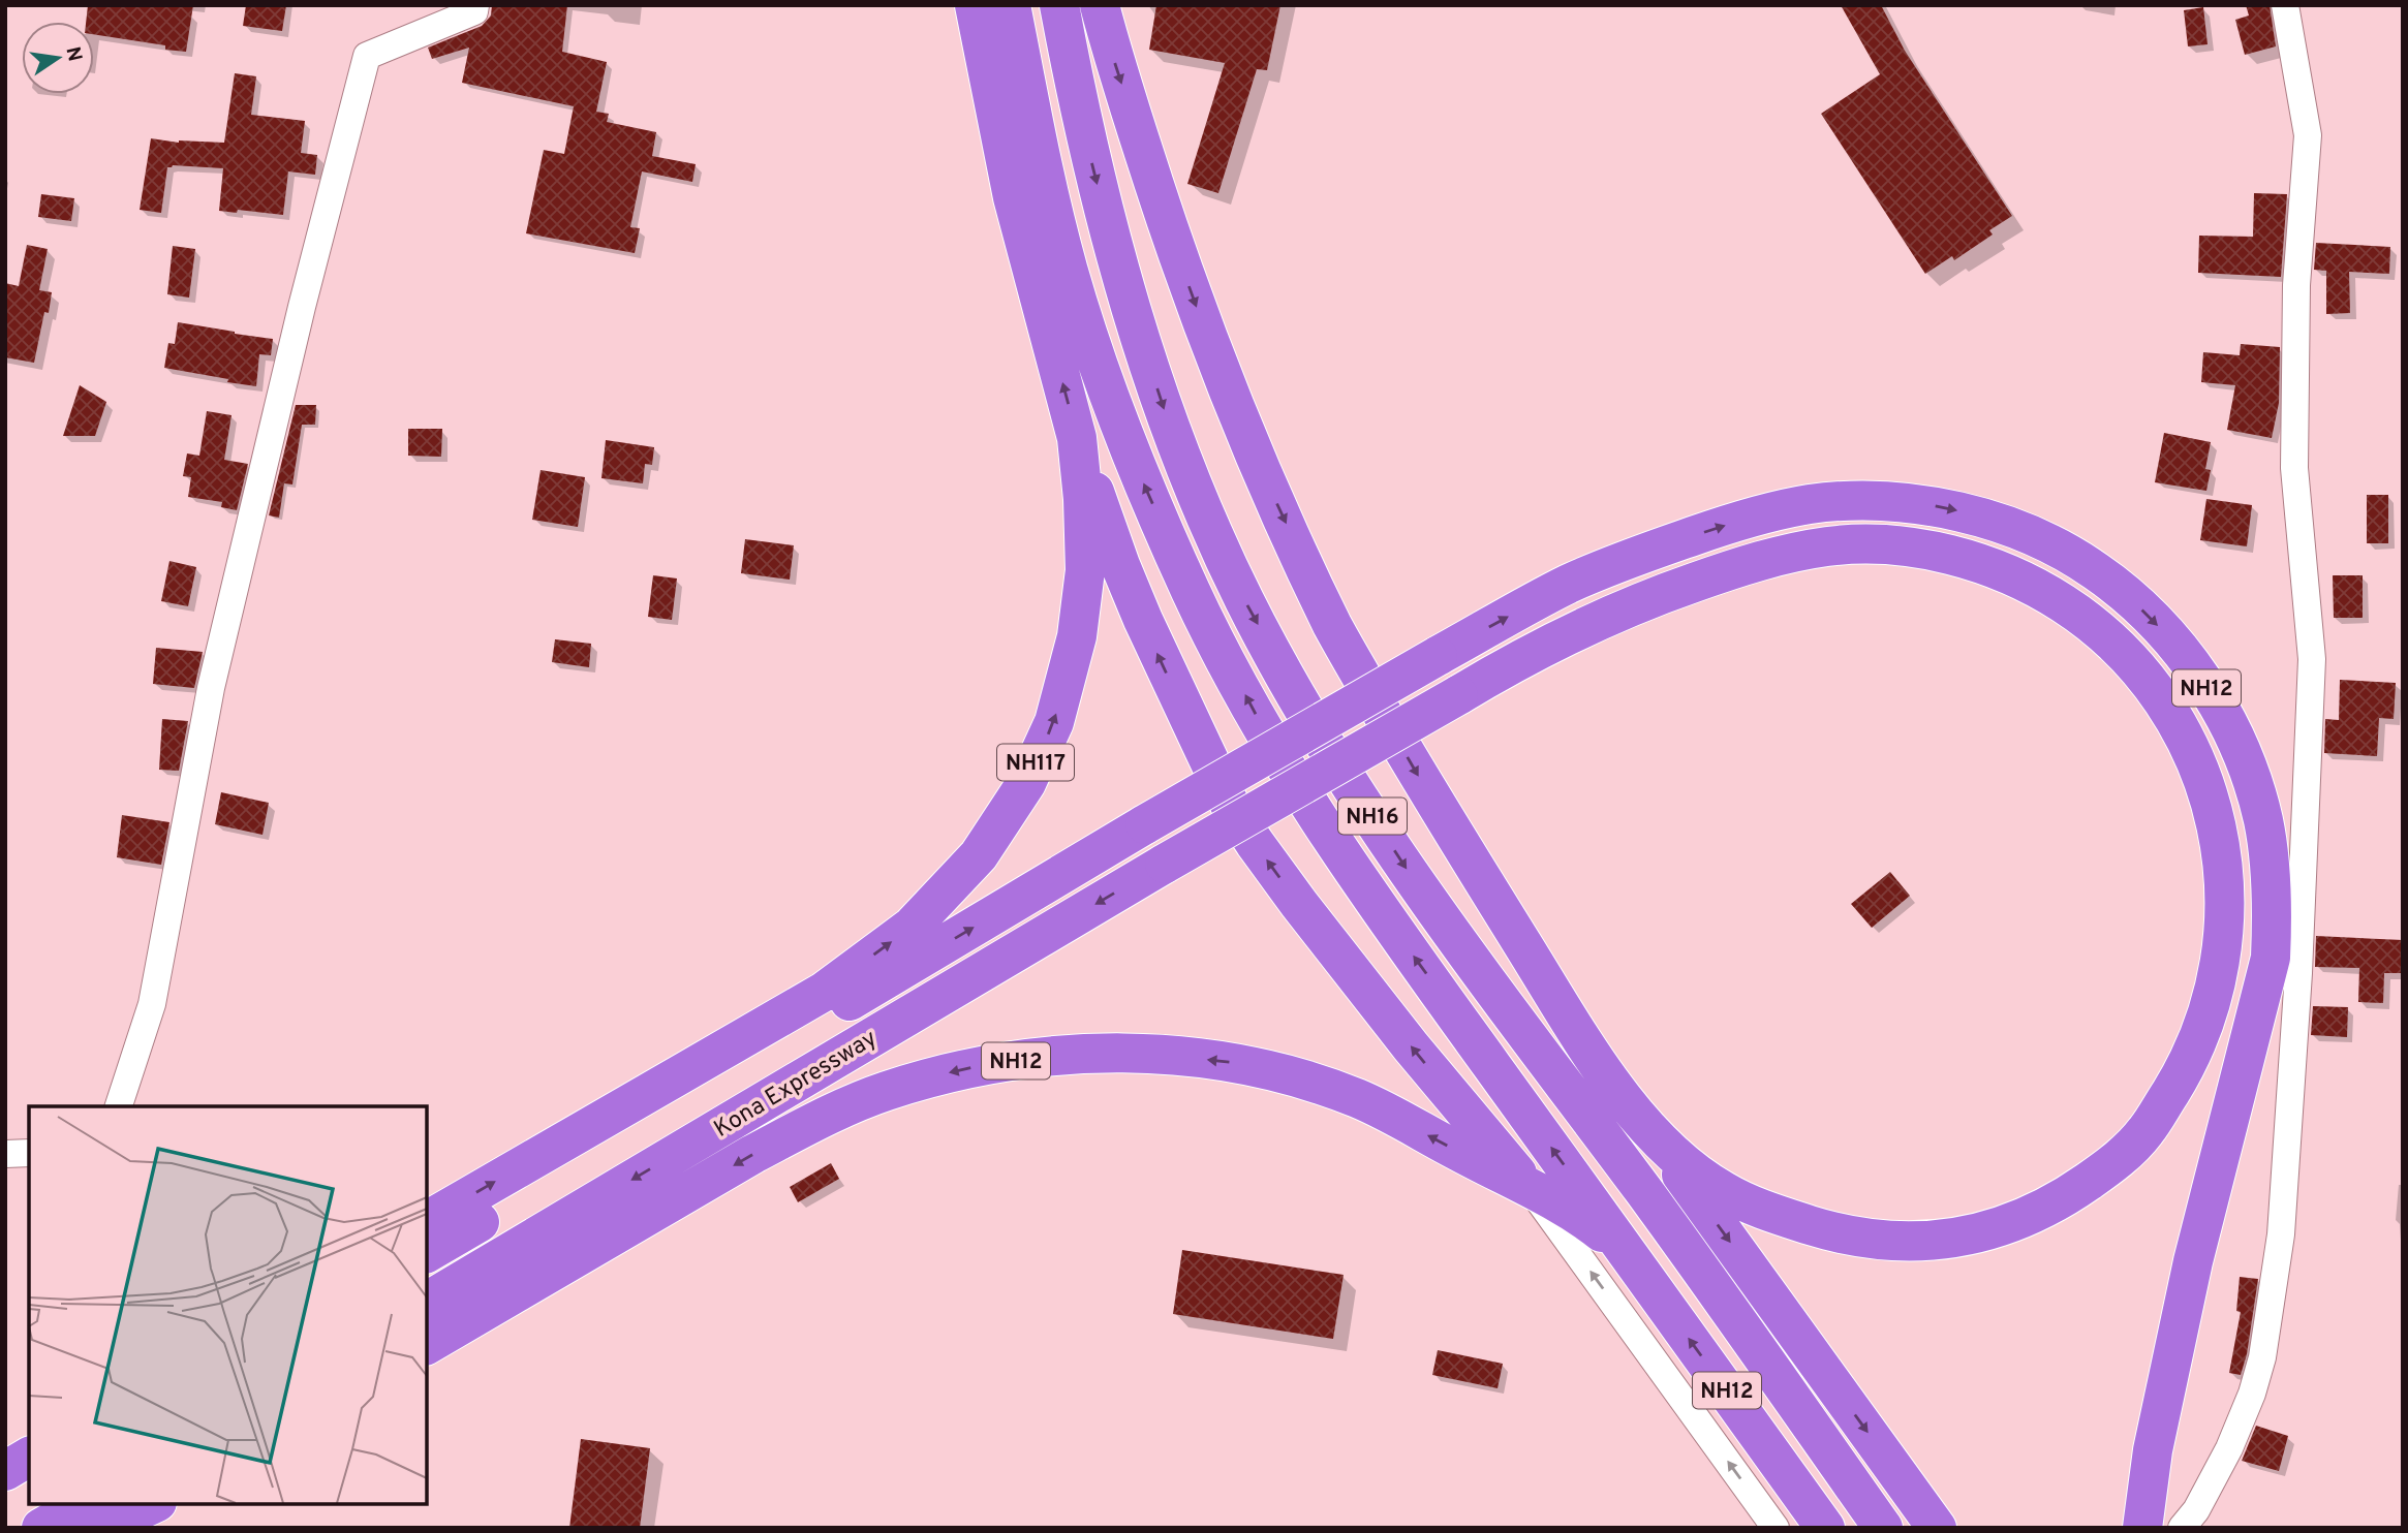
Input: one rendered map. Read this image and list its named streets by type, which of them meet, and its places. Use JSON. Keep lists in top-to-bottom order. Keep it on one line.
{"streets":{"highway":["NH12","NH117","NH16","Kona Expressway"]},"crossings":[["NH12","NH16"]],"north":"right"}
